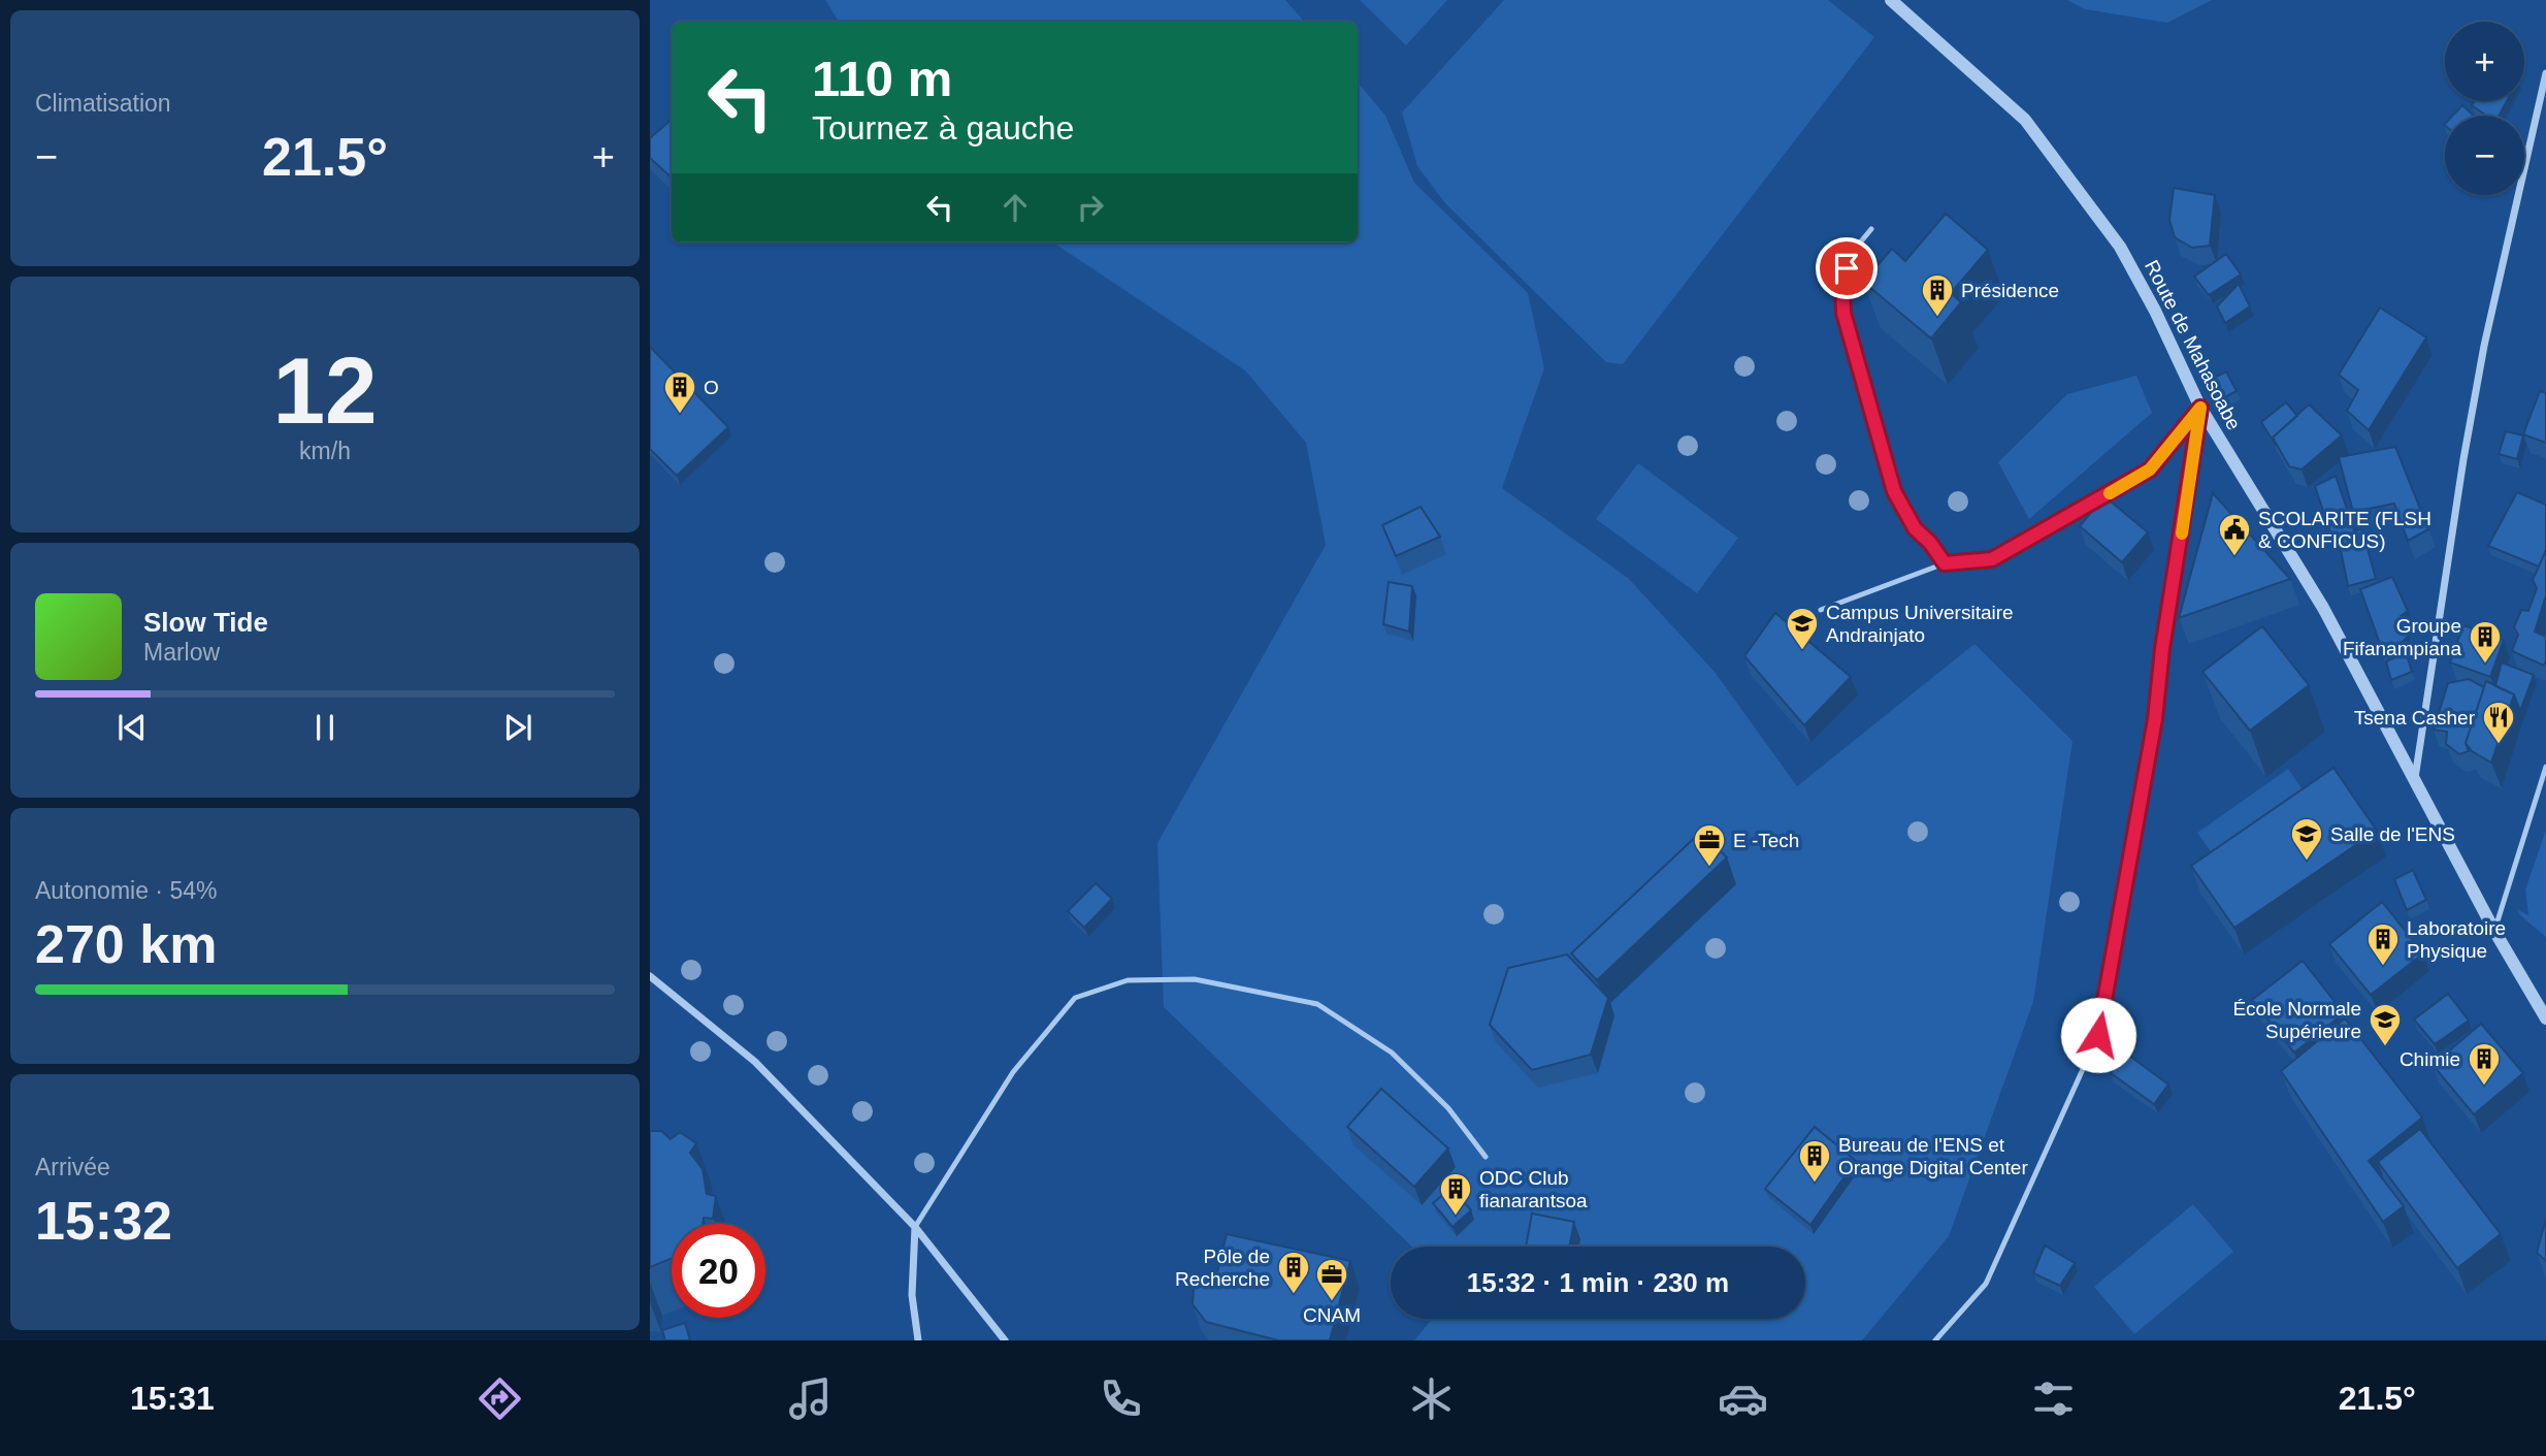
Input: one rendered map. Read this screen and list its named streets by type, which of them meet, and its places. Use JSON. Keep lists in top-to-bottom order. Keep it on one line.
{"streets":{"street":["Route de Mahasoabe"]},"places":{"building":["Présidence","O","Groupe Fifanampiana","Laboratoire Physique","Chimie","Bureau de l'ENS et Orange Digital Center","ODC Club fianarantsoa","Pôle de Recherche"],"public building":["SCOLARITE (FLSH & CONFICUS)"],"school or university":["Campus Universitaire Andrainjato","Salle de l'ENS","École Normale Supérieure"],"restaurant":["Tsena Casher"],"office":["E -Tech","CNAM"]},"page":{"tile":["Climatisation",["12","km/h"],["Autonomie · 54%","270 km"],["Arrivée","15:32"]],"map_buttons":["+","−"],"turn":["110 m","Tournez à gauche"],"heat":["−","21.5°","+"],"song":["Slow Tide","Marlow"],"limit":"20","trip":"15:32 · 1 min · 230 m","tabs":["15:31","21.5°"]}}
